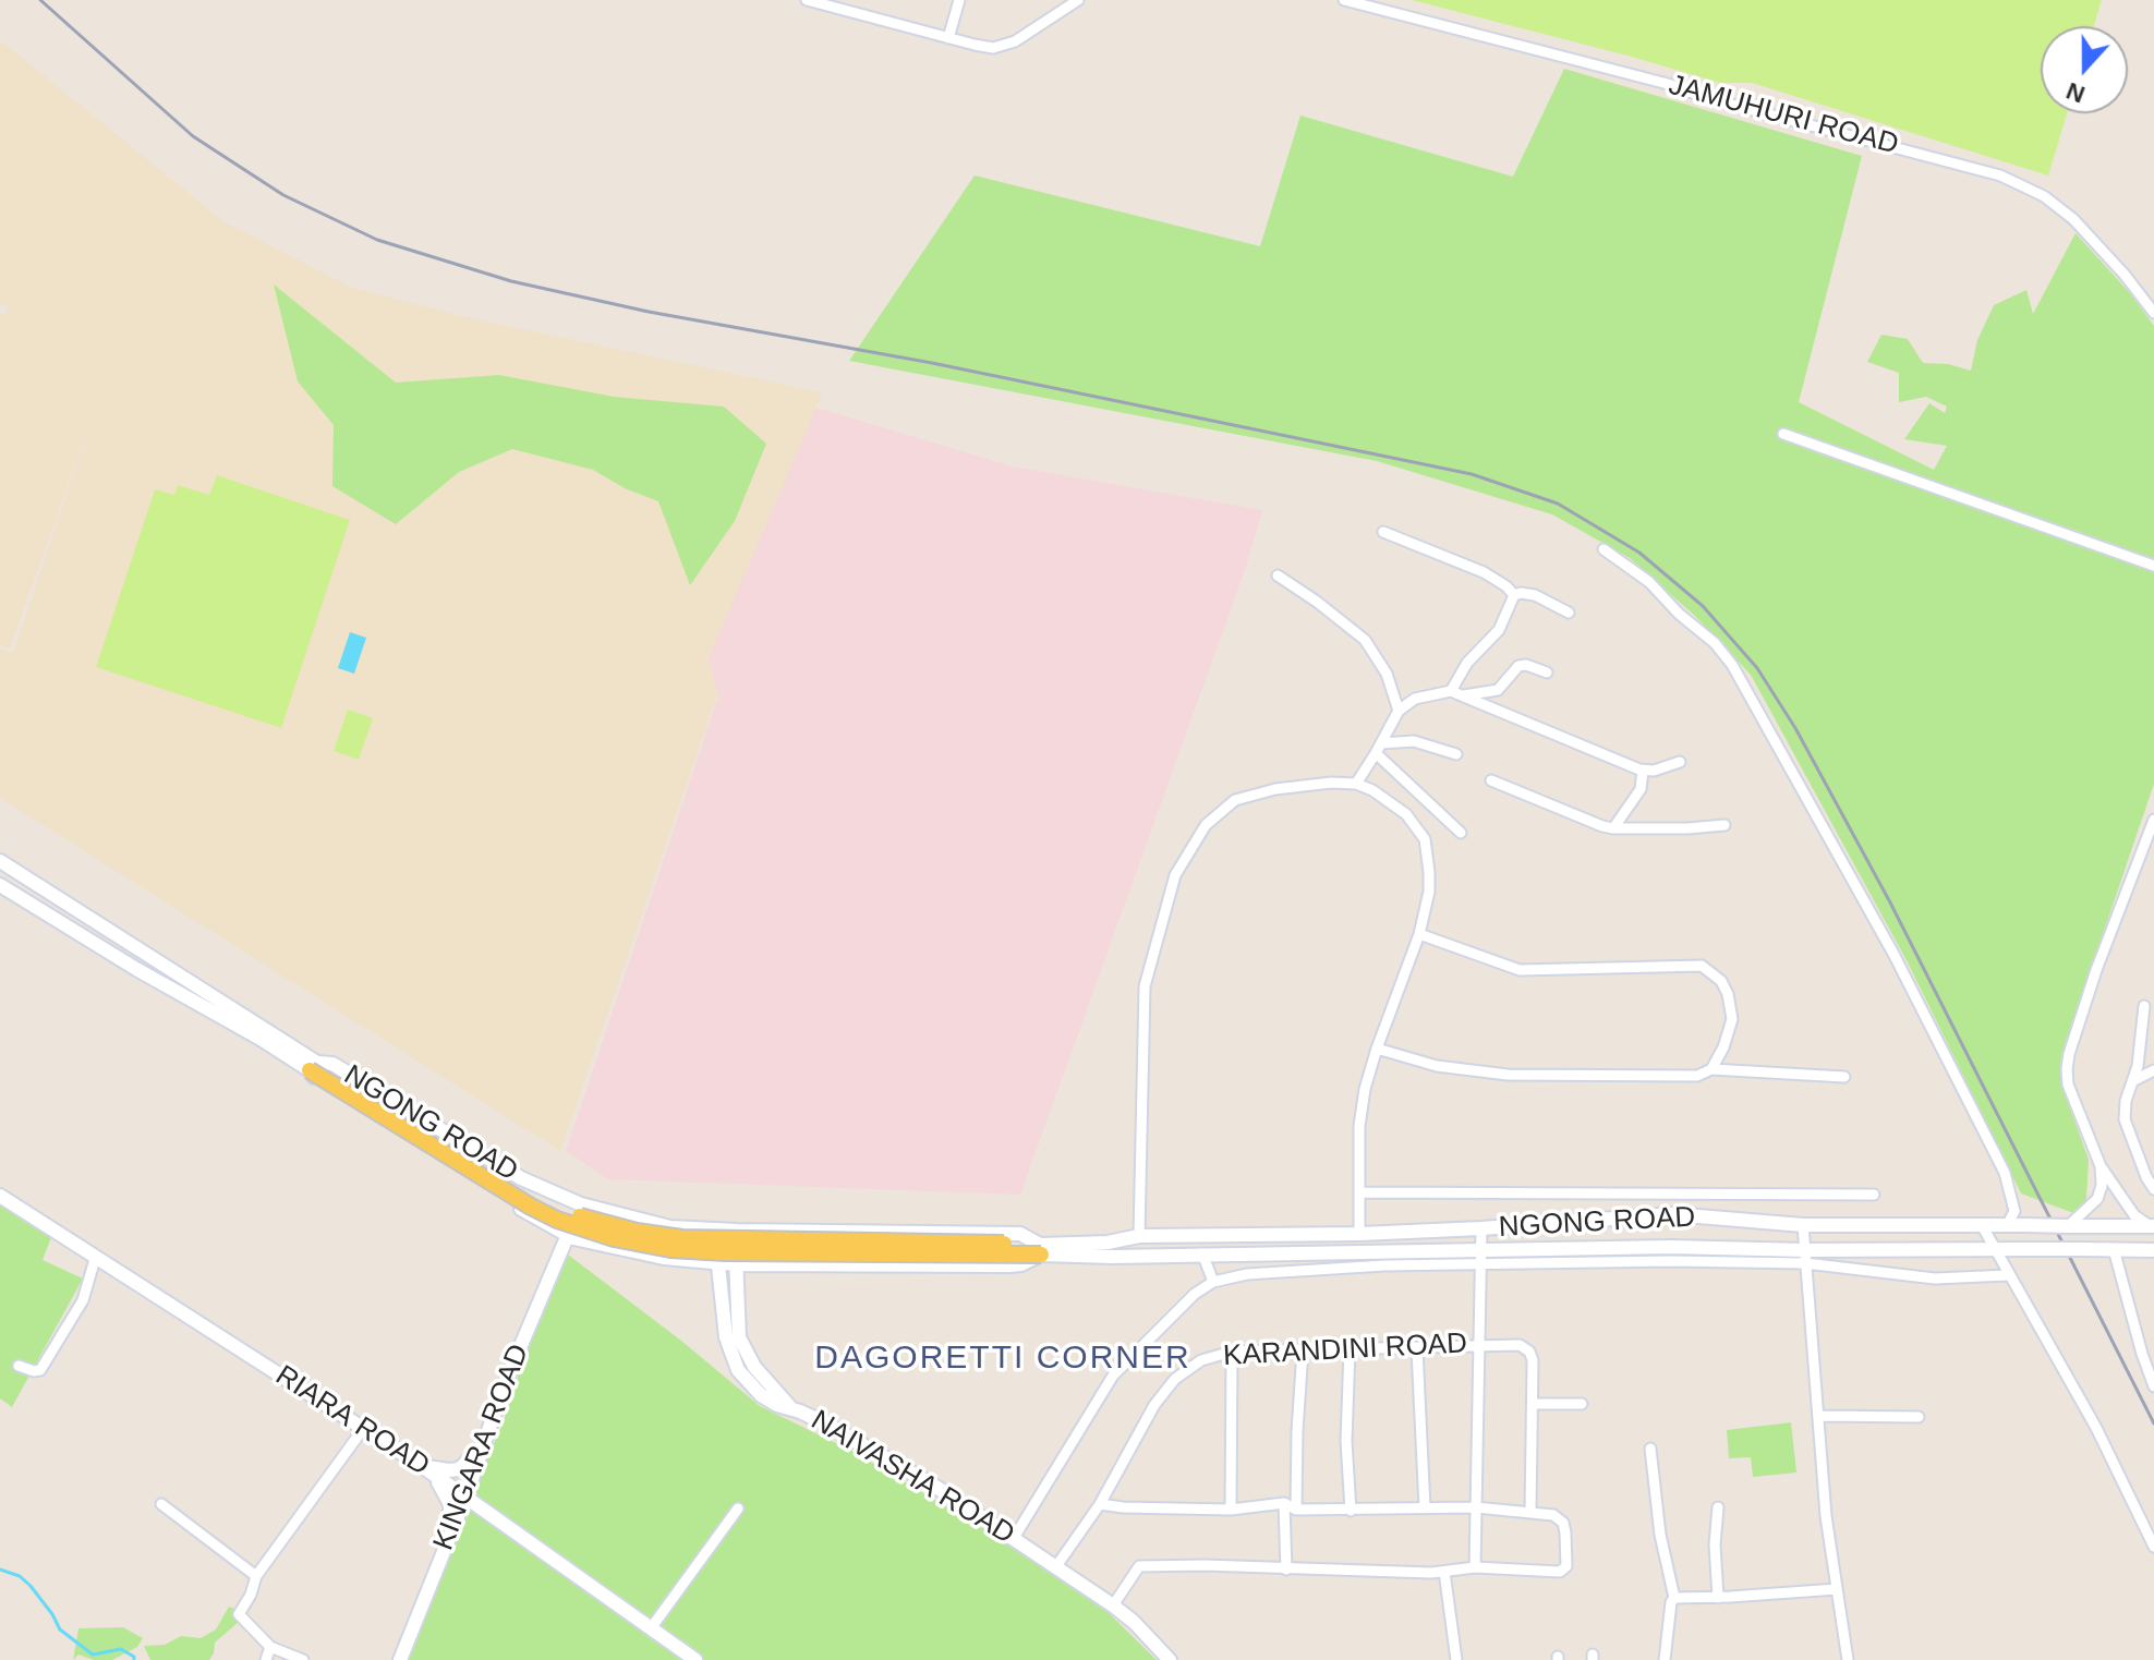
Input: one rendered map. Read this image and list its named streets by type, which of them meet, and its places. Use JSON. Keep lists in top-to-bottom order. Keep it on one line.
{"streets":{"main road":["NGONG ROAD","RIARA ROAD","KINGARA ROAD","NAIVASHA ROAD"],"street":["JAMUHURI ROAD","KARANDINI ROAD"]},"crossings":[["NGONG ROAD","KINGARA ROAD"],["NGONG ROAD","NAIVASHA ROAD"],["KARANDINI ROAD","NAIVASHA ROAD"],["RIARA ROAD","KINGARA ROAD"]],"districts":["DAGORETTI CORNER"],"north":"bottom"}
